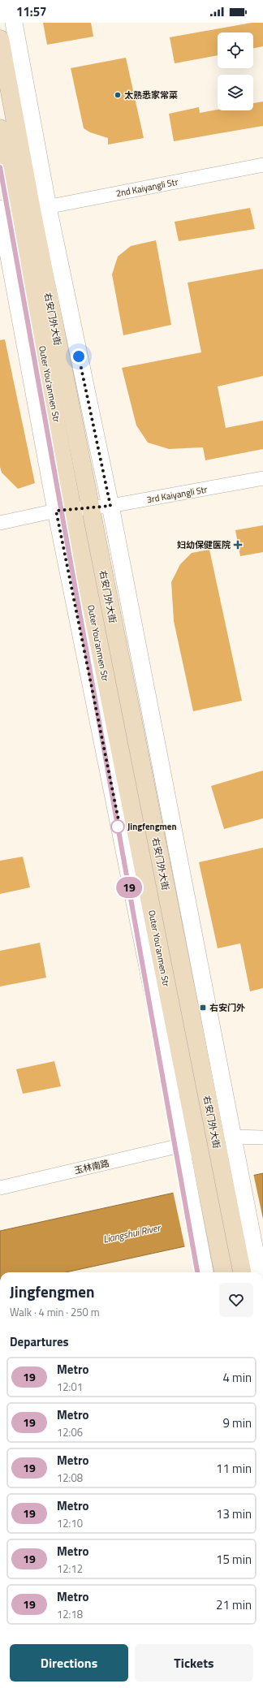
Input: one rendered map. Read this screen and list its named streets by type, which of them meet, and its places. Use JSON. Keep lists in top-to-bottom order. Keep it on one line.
{"streets":{"main road":["右安门外大街","Outer You'anmen Str"],"street":["2nd Kaiyangli Str","3rd Kaiyangli Str","玉林南路"]},"crossings":[["2nd Kaiyangli Str","右安门外大街"],["2nd Kaiyangli Str","Outer You'anmen Str"],["右安门外大街","Outer You'anmen Str"],["右安门外大街","3rd Kaiyangli Str"],["Outer You'anmen Str","3rd Kaiyangli Str"],["Outer You'anmen Str","玉林南路"]],"water":["Liangshui River"],"places":{"other":["太熟悉家常菜","Jingfengmen"],"health":["妇幼保健医院"],"transit":["右安门外"]},"lines":["metro line 19"],"page":{"status":"11:57","on_map":"19","heading":[["Jingfengmen","Walk · 4 min · 250 m"],"Departures"],"list":[{"mark":"19","name":"Metro","note":"12:01","value":"4 min"},{"mark":"19","name":"Metro","note":"12:06","value":"9 min"},{"mark":"19","name":"Metro","note":"12:08","value":"11 min"},{"mark":"19","name":"Metro","note":"12:10","value":"13 min"},{"mark":"19","name":"Metro","note":"12:12","value":"15 min"},{"mark":"19","name":"Metro","note":"12:18","value":"21 min"}],"buttons":["Directions","Tickets"]}}
